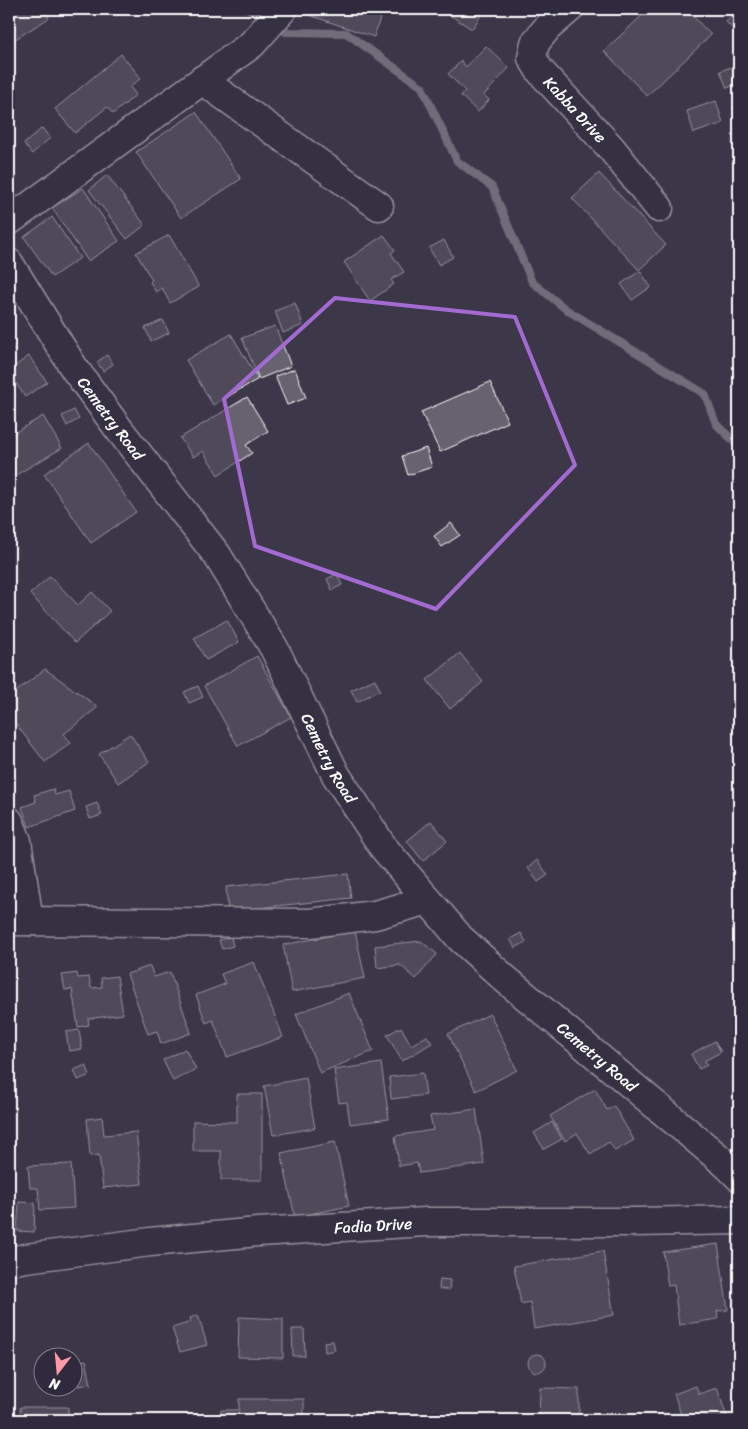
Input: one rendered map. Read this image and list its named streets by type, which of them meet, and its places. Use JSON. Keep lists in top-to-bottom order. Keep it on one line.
{"streets":{"street":["Kabba Drive","Cemetry Road","Fadia Drive"]},"north":"bottom"}
